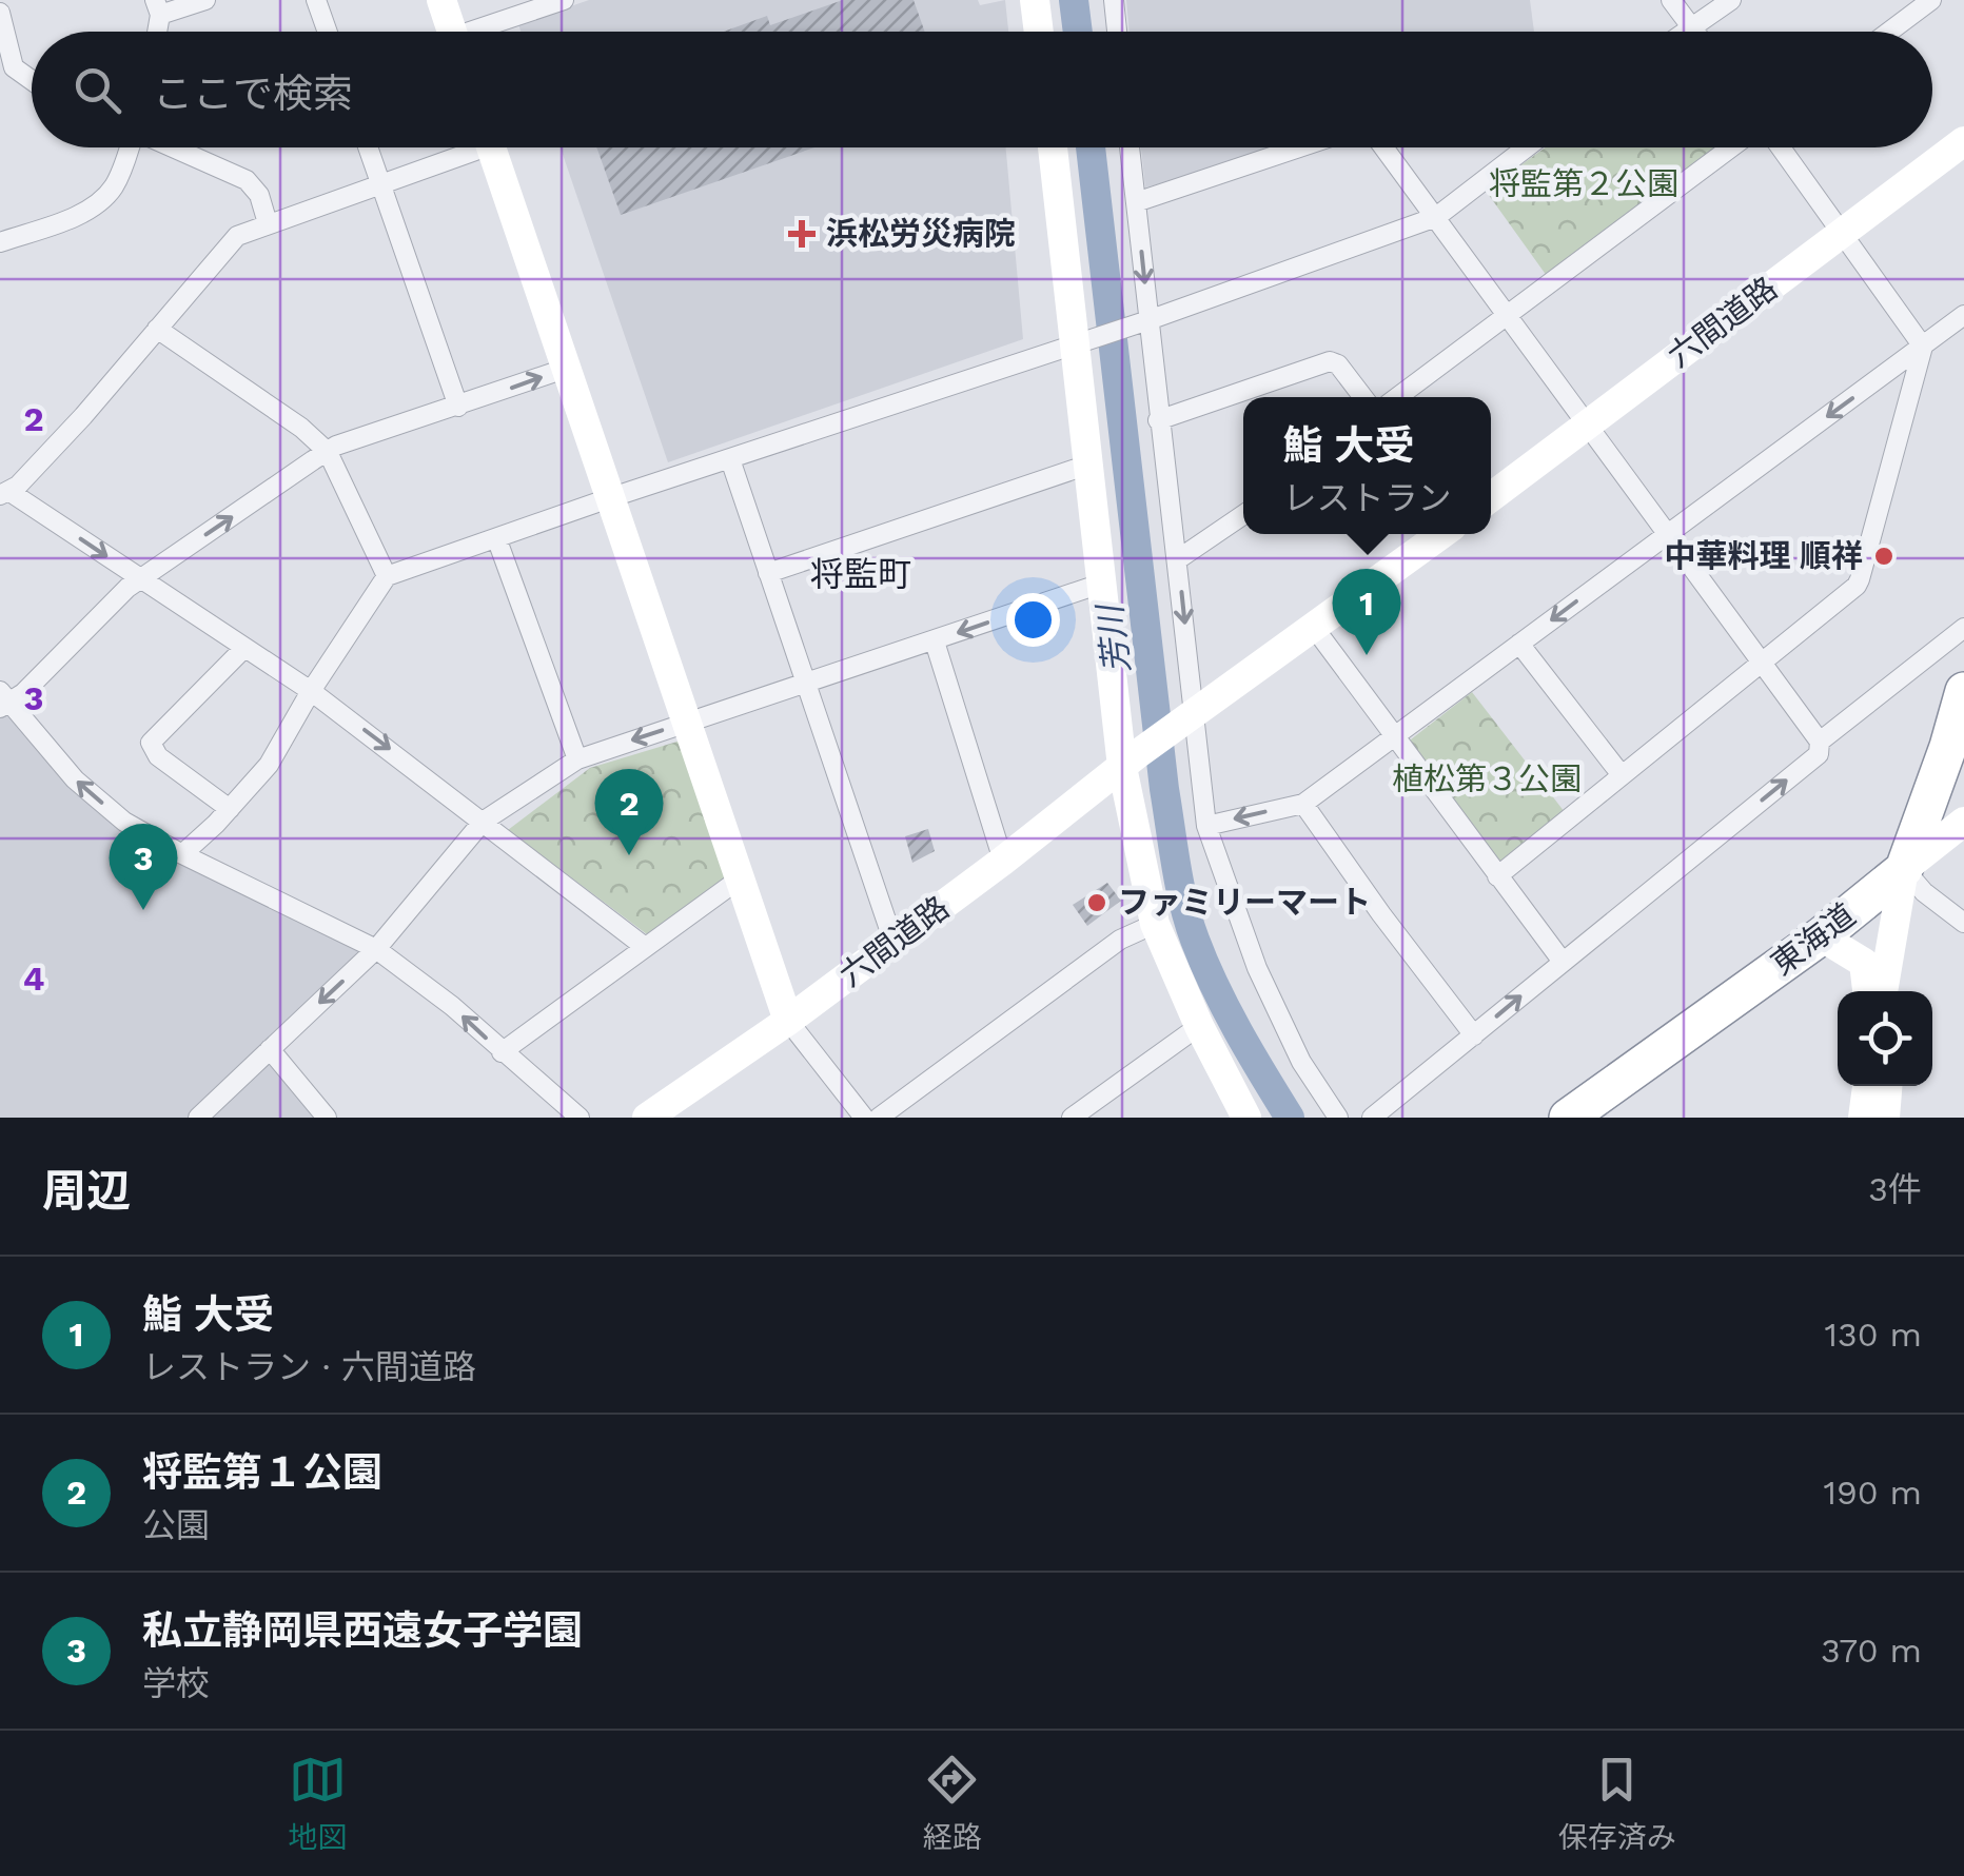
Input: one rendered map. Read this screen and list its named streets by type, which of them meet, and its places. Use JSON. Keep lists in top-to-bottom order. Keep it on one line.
{"streets":{"highway":["東海道"],"street":["六間道路"]},"districts":["将監町"],"water":["芳川"],"parks":["将監第２公園","植松第３公園"],"places":{"health":["浜松労災病院"],"other":["中華料理 順祥","ファミリーマート"]},"page":{"search":"ここで検索","popup":["鮨 大受","レストラン"],"pins":["1","2","3"],"heading":["周辺","3件"],"list":[{"mark":"1","name":"鮨 大受","note":"レストラン · 六間道路","value":"130 m"},{"mark":"2","name":"将監第１公園","note":"公園","value":"190 m"},{"mark":"3","name":"私立静岡県西遠女子学園","note":"学校","value":"370 m"}],"nav":["地図","経路","保存済み"]},"grid":{"rows":["2","3","4"]}}
